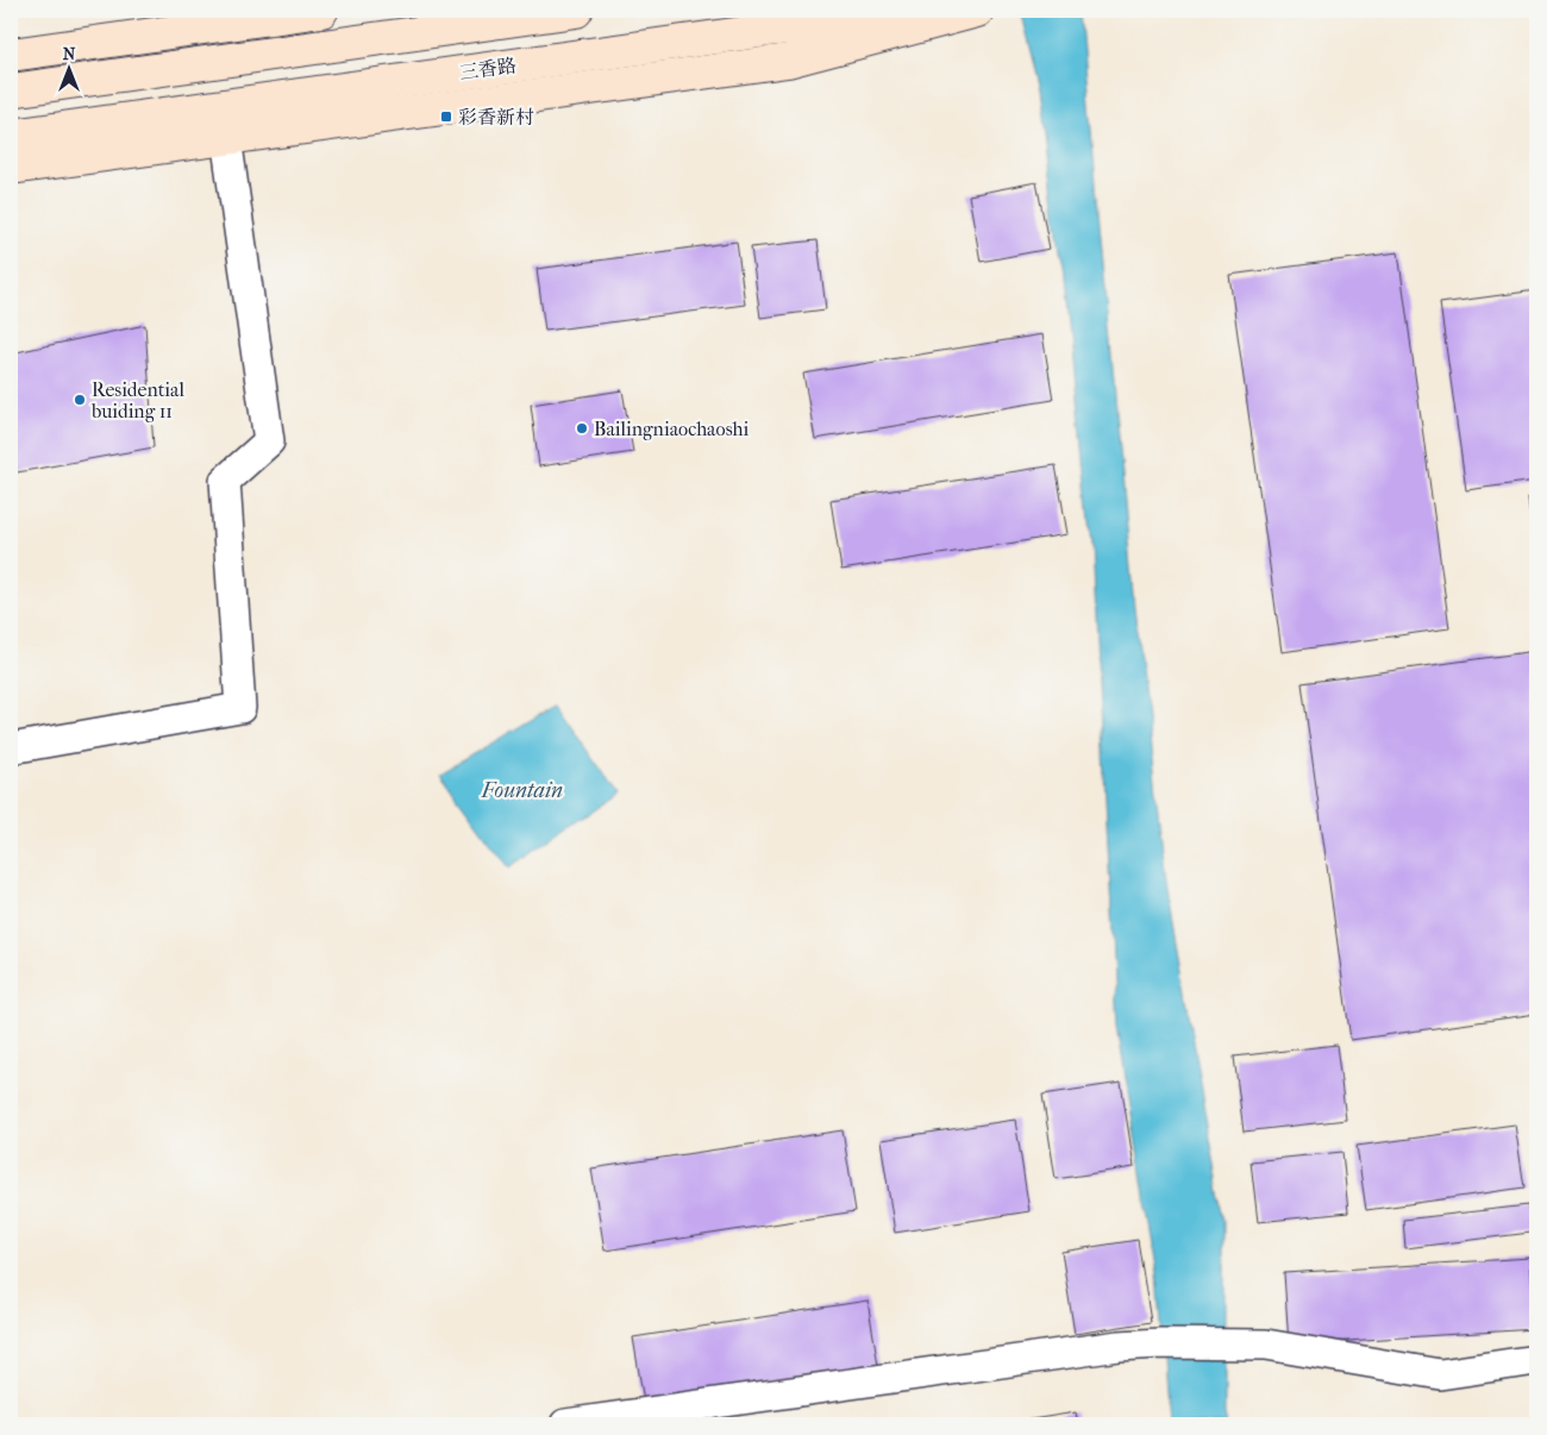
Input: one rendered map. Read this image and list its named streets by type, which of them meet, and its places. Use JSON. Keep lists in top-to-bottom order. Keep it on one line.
{"streets":{"main road":["三香路"]},"water":["Fountain"],"places":{"transit":["彩香新村"],"other":["Residential buiding 11","Bailingniaochaoshi"]},"north":"top"}
